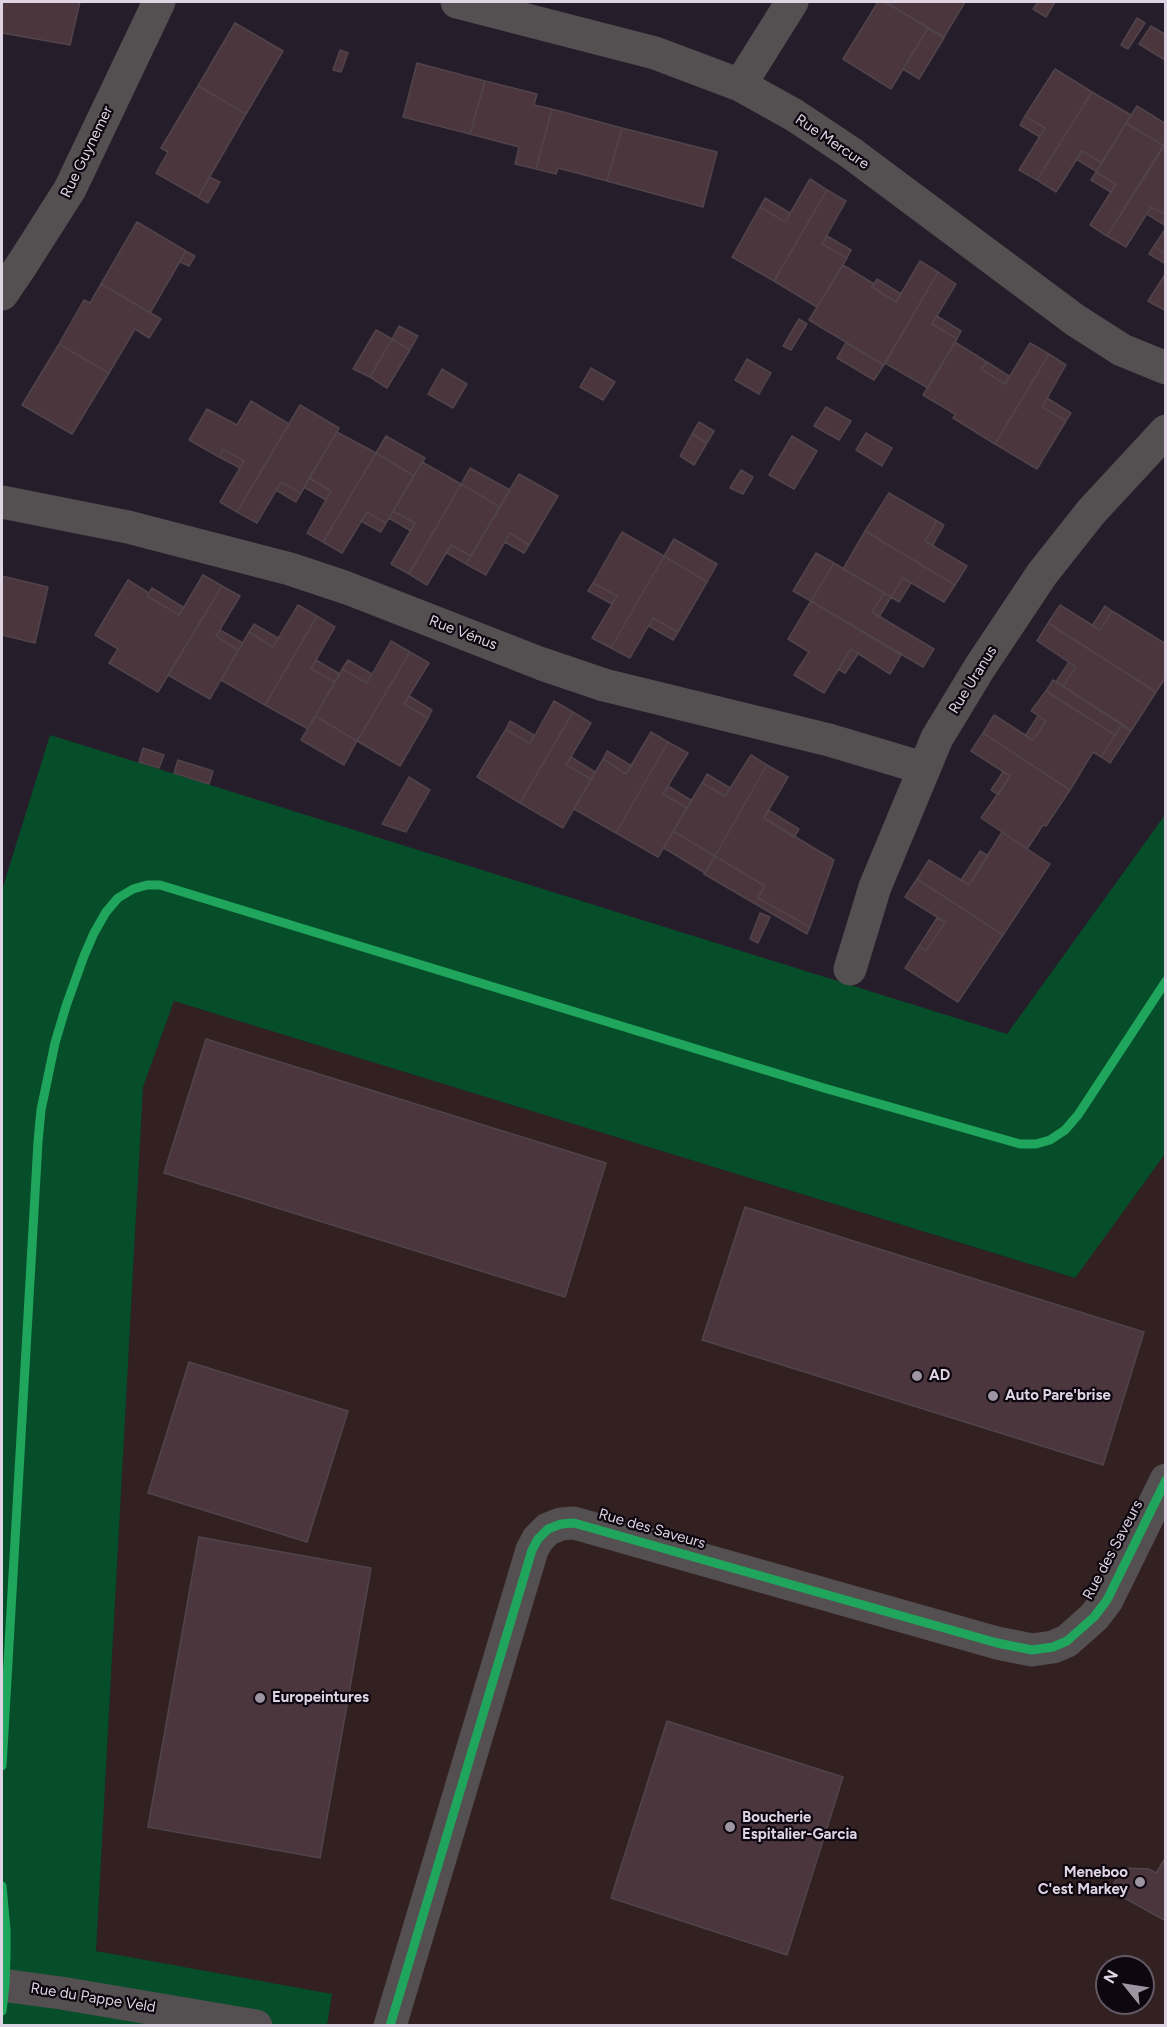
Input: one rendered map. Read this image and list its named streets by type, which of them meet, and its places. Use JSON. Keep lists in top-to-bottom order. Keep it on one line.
{"streets":{"street":["Rue Mercure","Rue Guynemer","Rue Vénus","Rue Uranus","Rue des Saveurs","Rue du Pappe Veld"]},"crossings":[["Rue Vénus","Rue Uranus"]],"places":["AD","Auto Pare'brise","Europeintures","Boucherie Espitalier-Garcia","Meneboo C'est Markey"],"north":"top left"}
